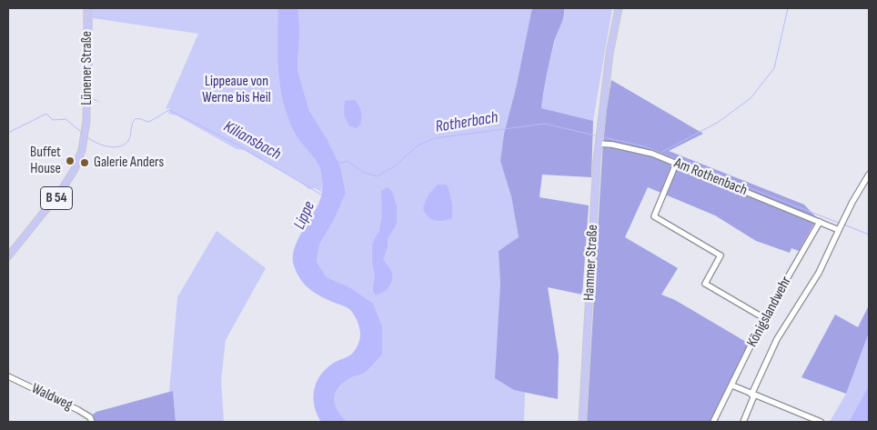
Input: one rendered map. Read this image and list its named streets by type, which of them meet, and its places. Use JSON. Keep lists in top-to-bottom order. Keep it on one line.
{"streets":{"main road":["Lünener Straße","B 54","Hammer Straße"],"street":["Am Rothenbach","Königslandwehr","Waldweg"]},"crossings":[["Am Rothenbach","Hammer Straße"],["Am Rothenbach","Königslandwehr"]],"water":["Rotherbach","Kiliansbach","Lippe"],"parks":["Lippeaue von Werne bis Heil"],"places":["Buffet House","Galerie Anders"]}
